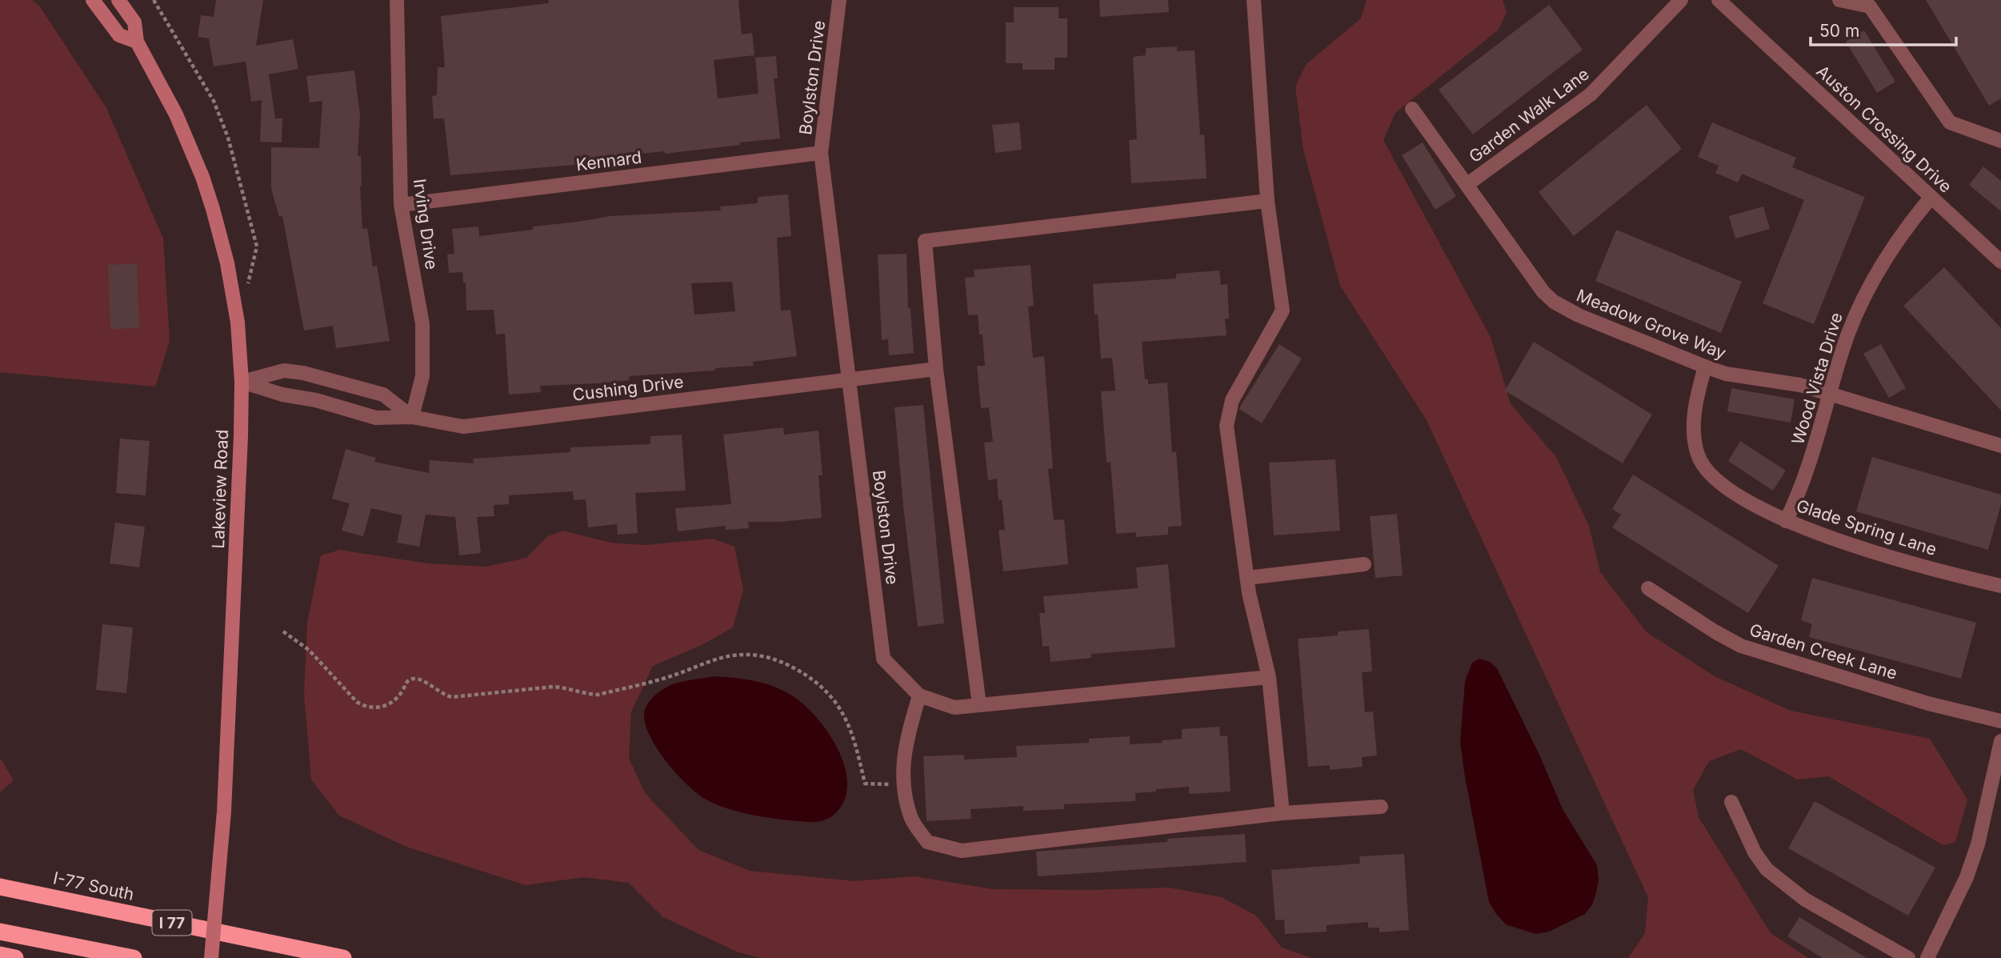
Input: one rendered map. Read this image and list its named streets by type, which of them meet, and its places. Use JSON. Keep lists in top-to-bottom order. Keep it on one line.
{"streets":{"highway":["I-77 South","I 77"],"main road":["Lakeview Road"],"street":["Boylston Drive","Garden Walk Lane","Auston Crossing Drive","Kennard","Irving Drive","Meadow Grove Way","Wood Vista Drive","Cushing Drive","Glade Spring Lane","Garden Creek Lane"]},"crossings":[["Boylston Drive","Kennard"],["Boylston Drive","Cushing Drive"],["Garden Walk Lane","Meadow Grove Way"],["Auston Crossing Drive","Wood Vista Drive"],["Kennard","Irving Drive"],["Irving Drive","Cushing Drive"],["Meadow Grove Way","Wood Vista Drive"],["Meadow Grove Way","Glade Spring Lane"],["Wood Vista Drive","Glade Spring Lane"],["Cushing Drive","Lakeview Road"]],"scale_bar":"50 m"}
